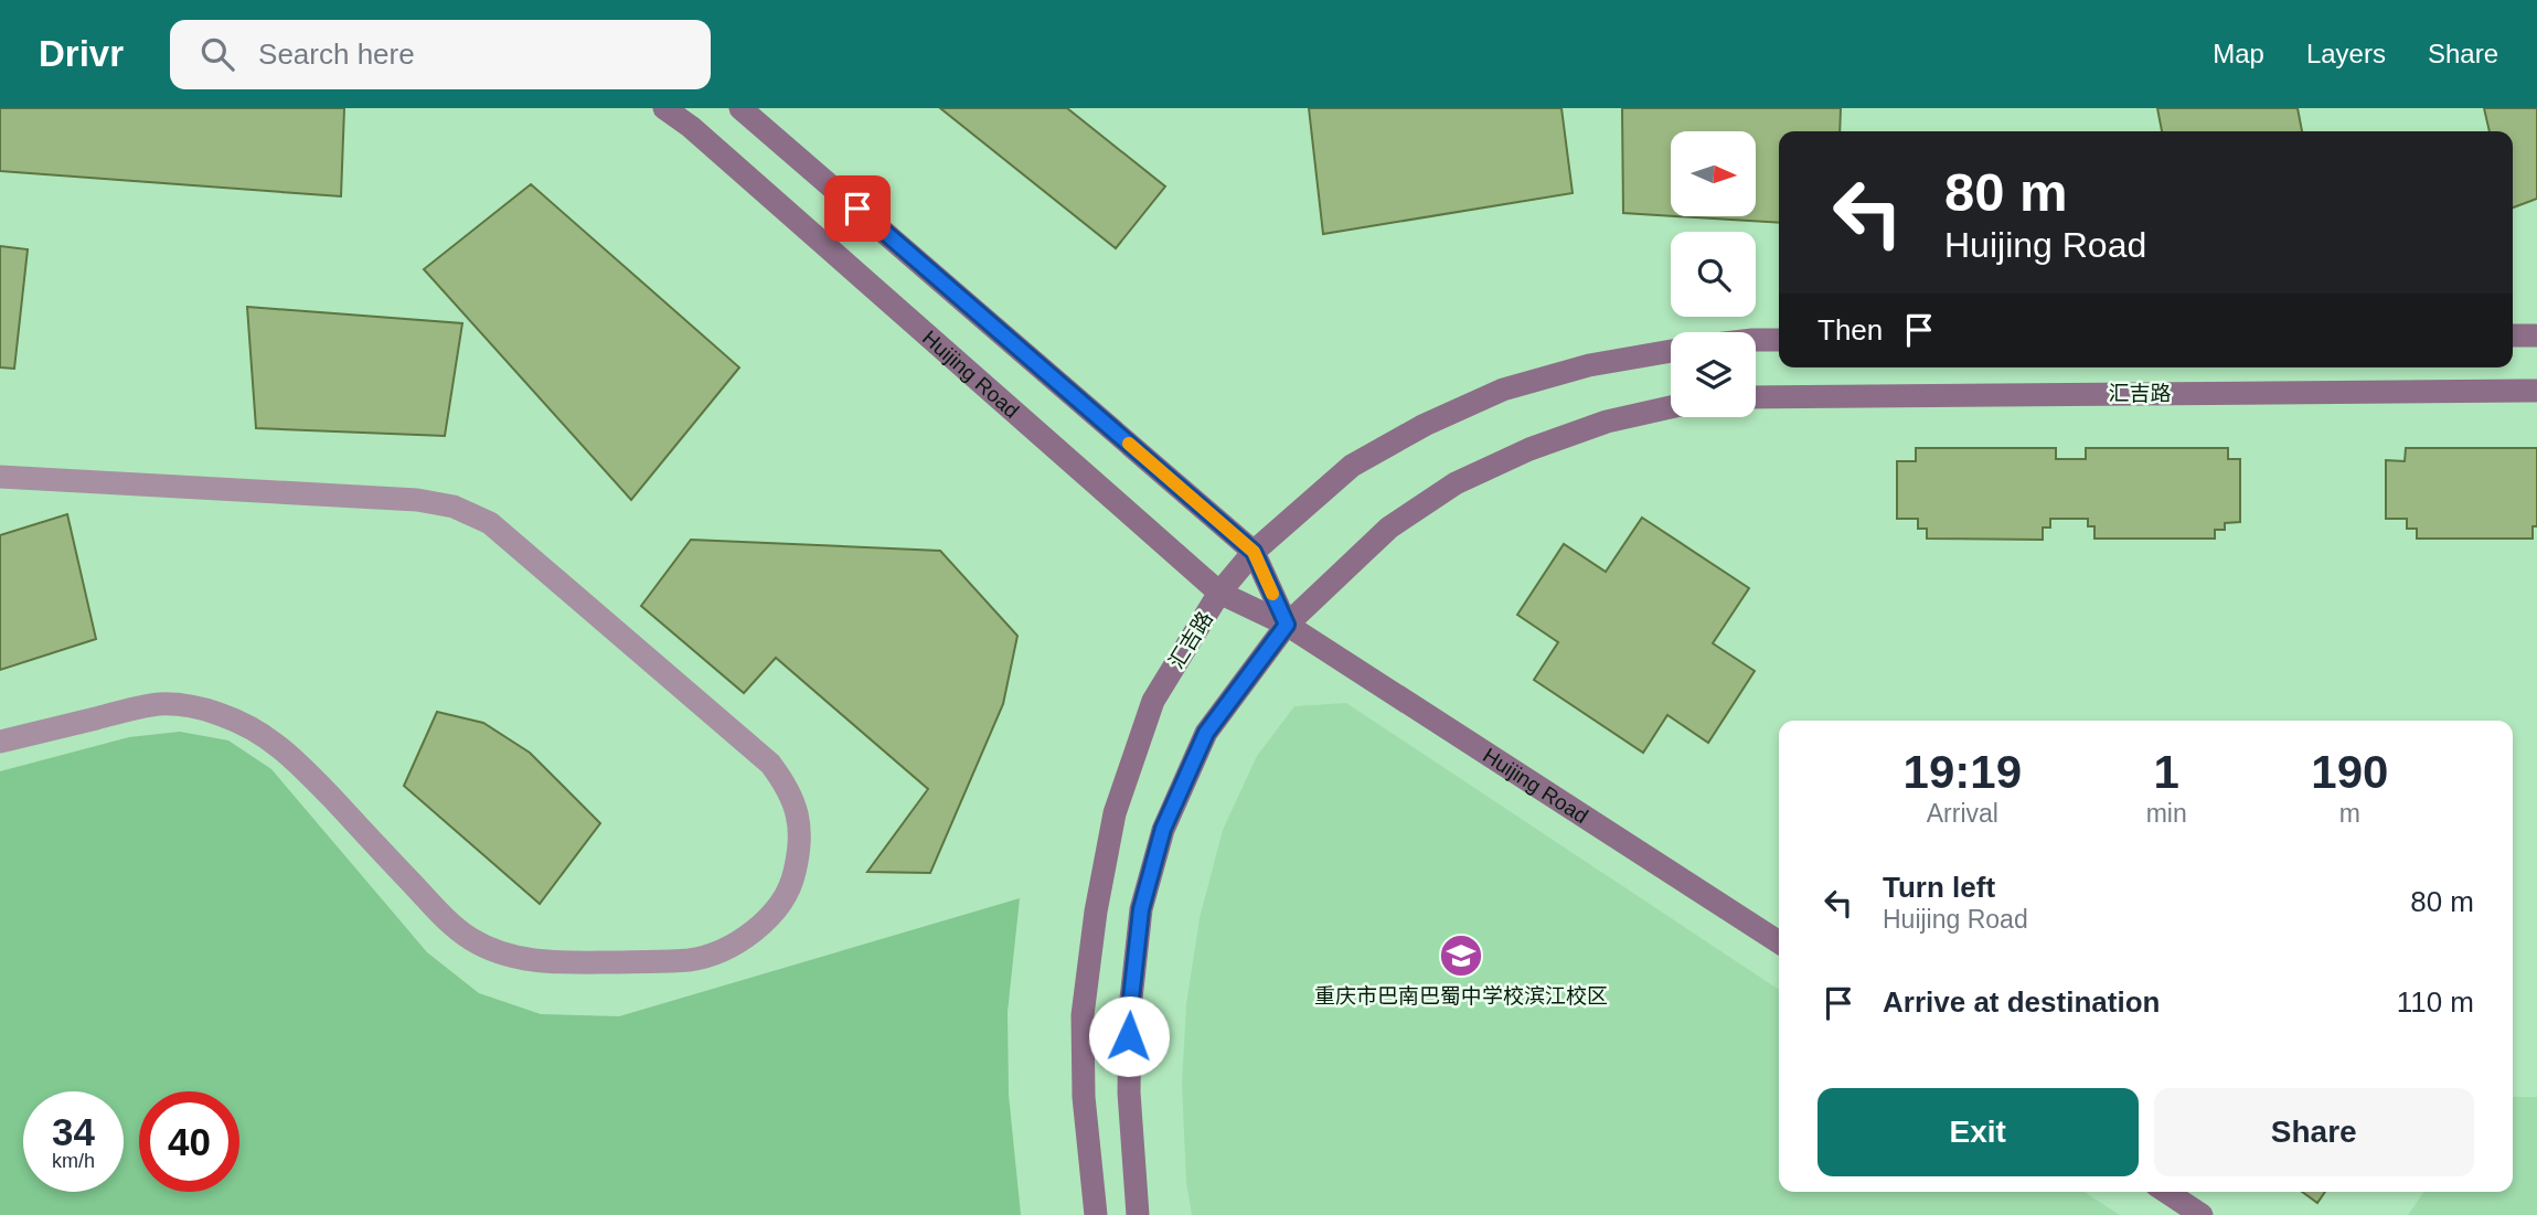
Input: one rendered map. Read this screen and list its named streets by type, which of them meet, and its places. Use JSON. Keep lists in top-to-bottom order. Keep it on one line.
{"streets":{"street":["Huijing Road","汇吉路"]},"crossings":[["Huijing Road","汇吉路"]],"places":{"school or university":["重庆市巴南巴蜀中学校滨江校区"]},"north":"right","page":{"header":"Drivr","search":"Search here","nav":["Map","Layers","Share"],"turn":["80 m","Huijing Road"],"then":"Then","eta":["19:19","Arrival","1","min","190","m"],"list":[{"name":"Turn left","note":"Huijing Road","value":"80 m"},{"name":"Arrive at destination","value":"110 m"}],"buttons":["Exit","Share"],"speed":"34 km/h","limit":"40"}}
